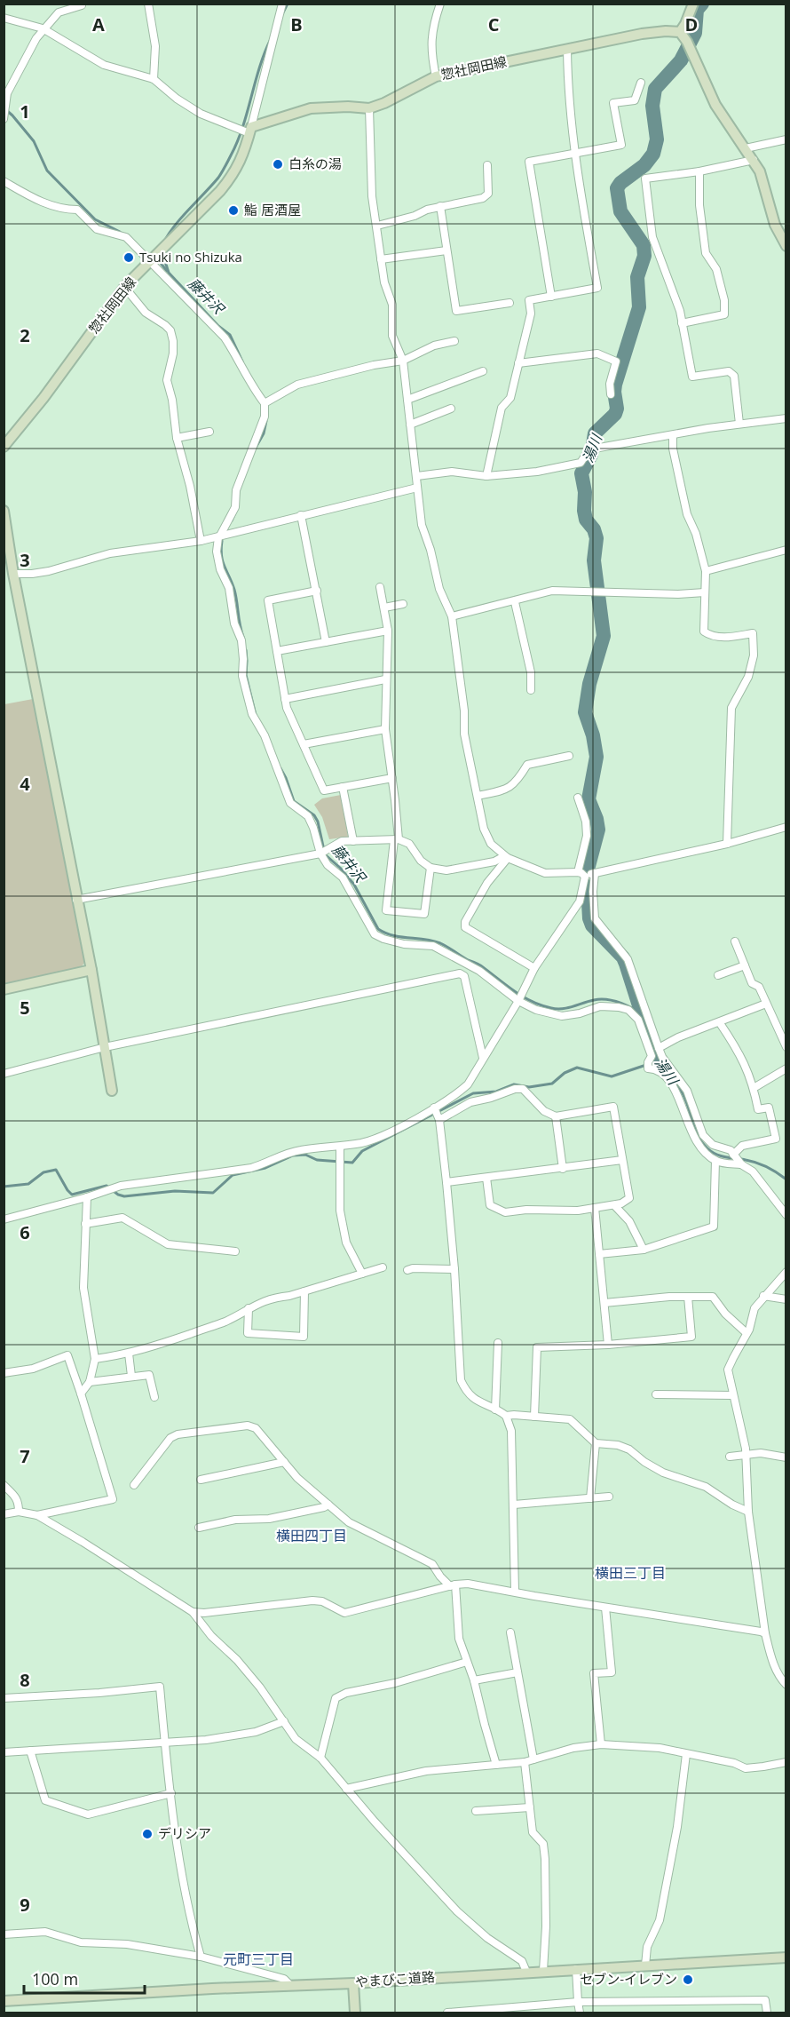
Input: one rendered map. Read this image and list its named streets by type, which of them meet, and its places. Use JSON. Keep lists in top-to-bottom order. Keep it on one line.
{"streets":{"street":["惣社岡田線","やまびこ道路"]},"districts":["横田四丁目","横田三丁目","元町三丁目"],"water":["藤井沢","湯川"],"places":["白糸の湯","鮨 居酒屋","Tsuki no Shizuka","デリシア","セブン-イレブン"],"scale_bar":"100 m","grid":{"columns":["A","B","C","D"],"rows":["1","2","3","4","5","6","7","8","9"]}}
